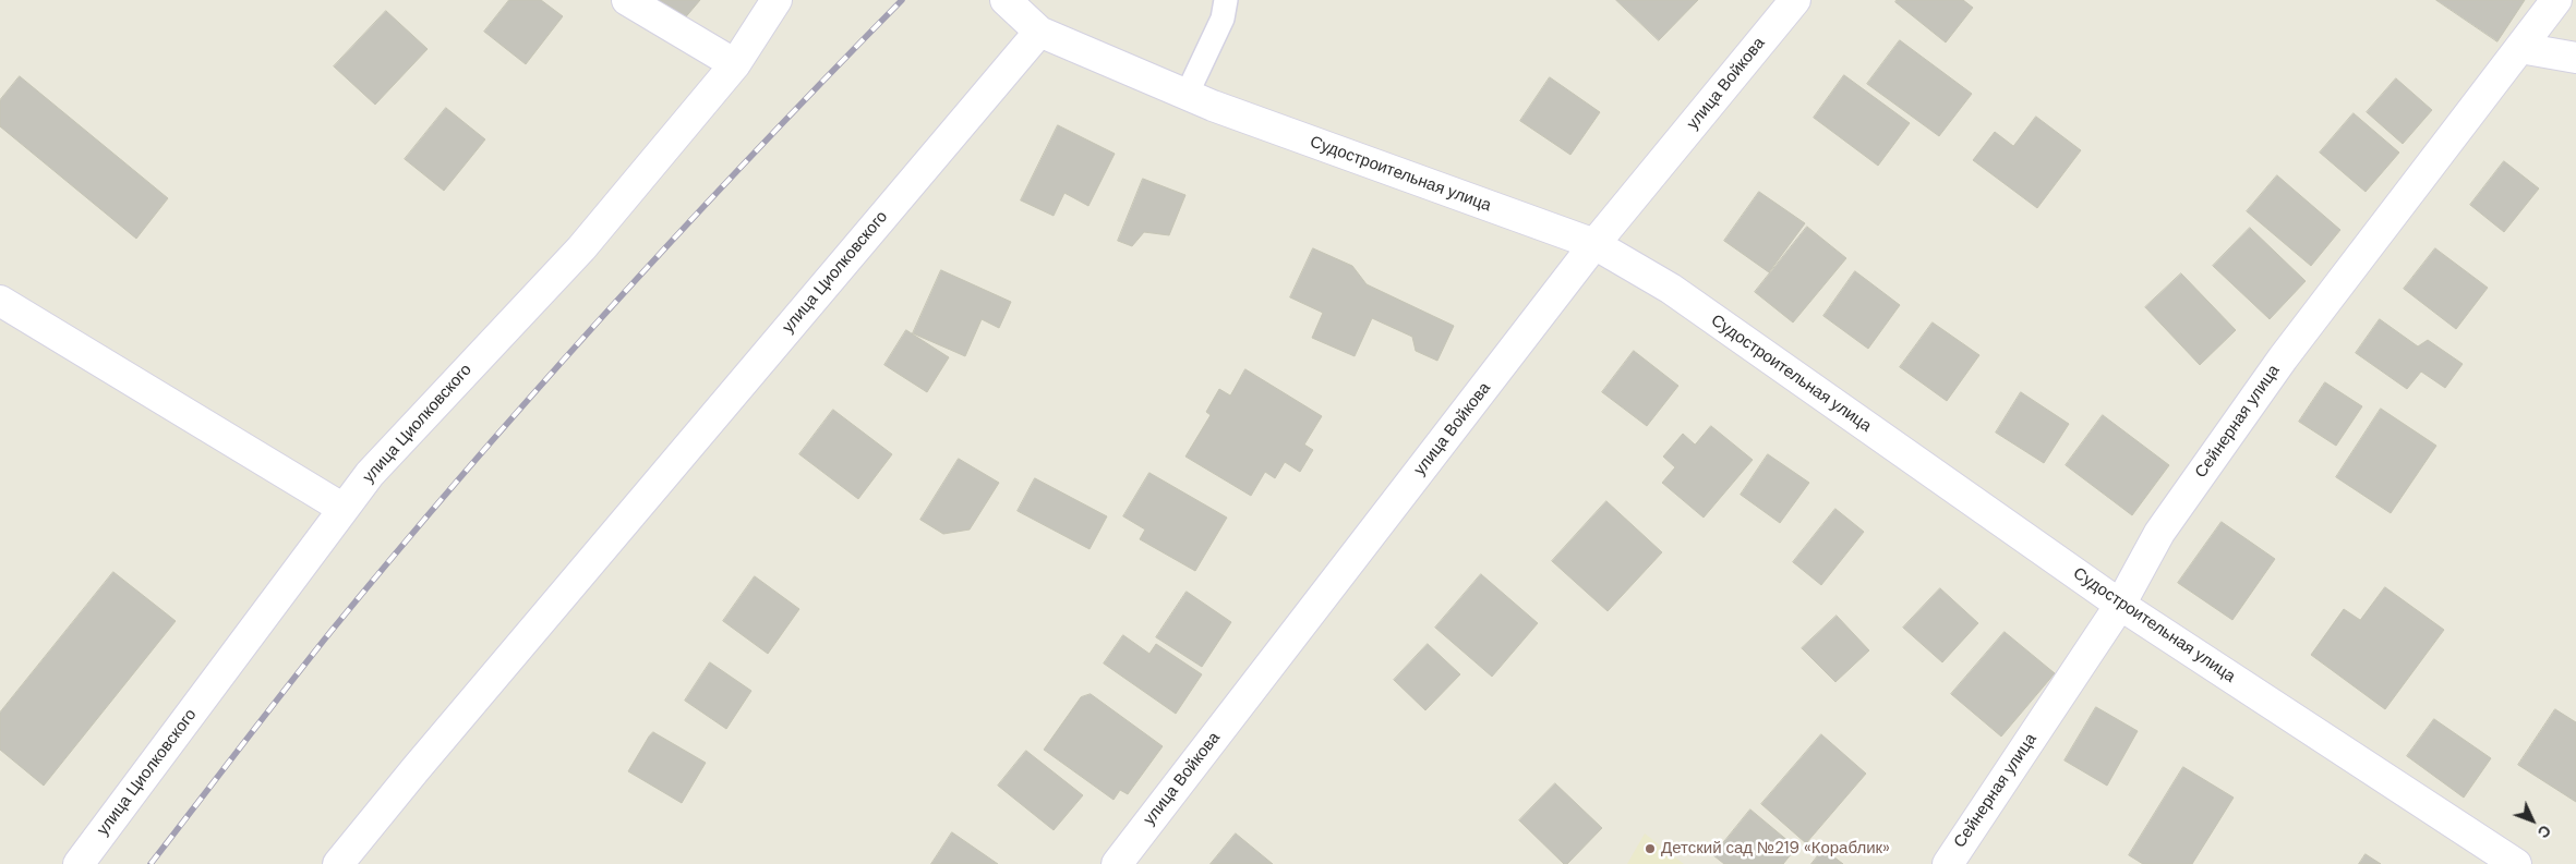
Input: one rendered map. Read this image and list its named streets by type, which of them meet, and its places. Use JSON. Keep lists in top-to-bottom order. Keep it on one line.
{"streets":{"street":["улица Войкова","Судостроительная улица","улица Циолковского","Сейнерная улица"]},"crossings":[["улица Войкова","Судостроительная улица"],["Судостроительная улица","улица Циолковского"],["Судостроительная улица","Сейнерная улица"]],"places":["Детский сад №219 «Кораблик»"],"north":"bottom right"}
